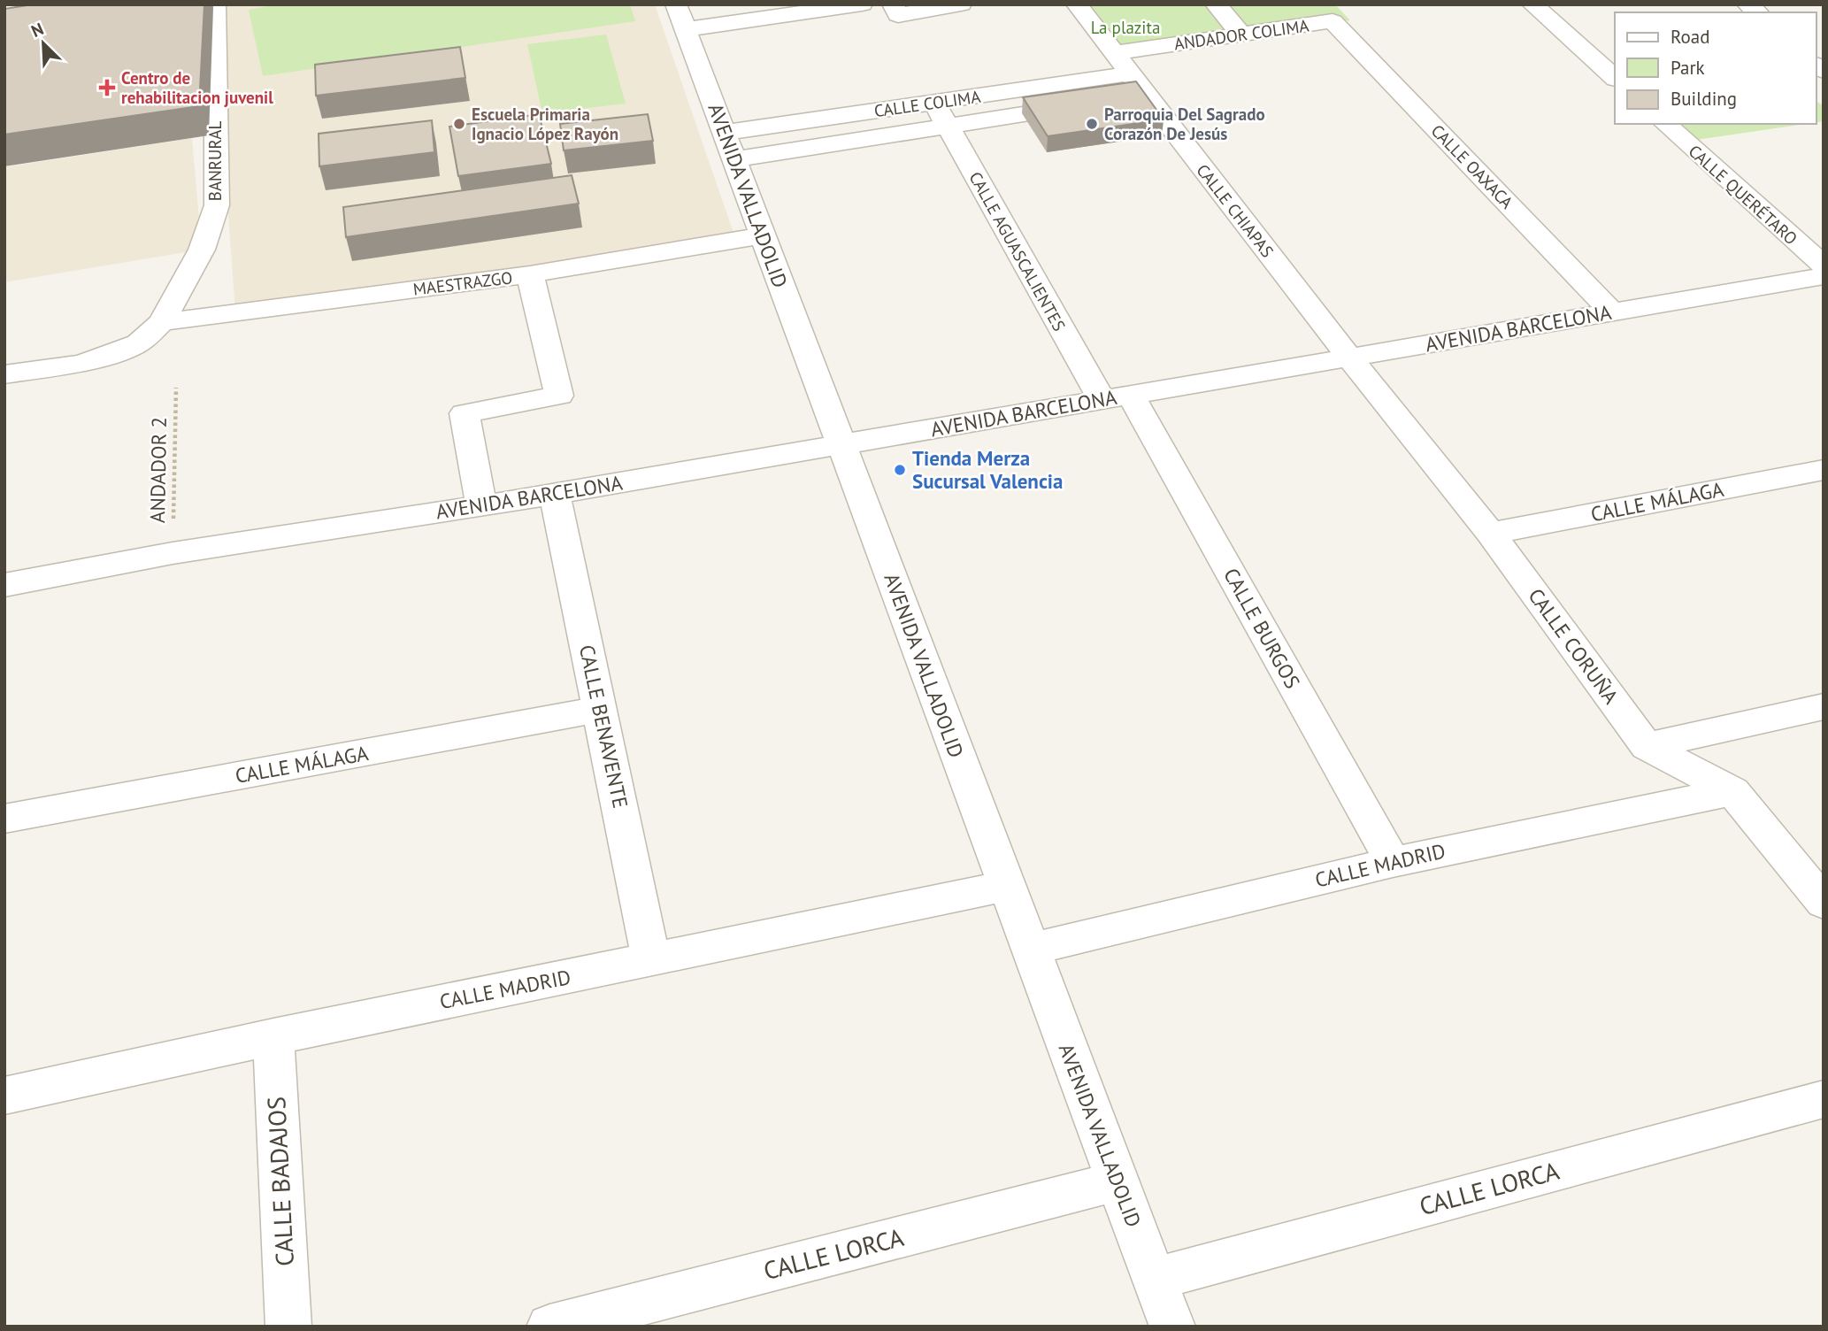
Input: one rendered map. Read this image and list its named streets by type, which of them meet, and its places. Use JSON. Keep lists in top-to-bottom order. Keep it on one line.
{"streets":{"street":["ANDADOR COLIMA","CALLE COLIMA","BANRURAL","CALLE OAXACA","CALLE QUERÉTARO","AVENIDA VALLADOLID","CALLE CHIAPAS","CALLE AGUASCALIENTES","MAESTRAZGO","AVENIDA BARCELONA","CALLE MÁLAGA","CALLE BURGOS","CALLE CORUÑA","CALLE BENAVENTE","CALLE MADRID","CALLE BADAJOS","CALLE LORCA"],"path":["ANDADOR 2"]},"crossings":[["ANDADOR COLIMA","CALLE OAXACA"],["ANDADOR COLIMA","CALLE CHIAPAS"],["CALLE COLIMA","AVENIDA VALLADOLID"],["CALLE COLIMA","CALLE CHIAPAS"],["CALLE COLIMA","CALLE AGUASCALIENTES"],["BANRURAL","MAESTRAZGO"],["CALLE OAXACA","AVENIDA BARCELONA"],["AVENIDA VALLADOLID","MAESTRAZGO"],["AVENIDA VALLADOLID","AVENIDA BARCELONA"],["AVENIDA VALLADOLID","CALLE MADRID"],["AVENIDA VALLADOLID","CALLE LORCA"],["CALLE CHIAPAS","AVENIDA BARCELONA"],["CALLE CHIAPAS","CALLE CORUÑA"],["CALLE AGUASCALIENTES","AVENIDA BARCELONA"],["CALLE AGUASCALIENTES","CALLE BURGOS"],["AVENIDA BARCELONA","ANDADOR 2"],["AVENIDA BARCELONA","CALLE BURGOS"],["AVENIDA BARCELONA","CALLE CORUÑA"],["AVENIDA BARCELONA","CALLE BENAVENTE"],["CALLE MÁLAGA","CALLE CORUÑA"],["CALLE MÁLAGA","CALLE BENAVENTE"],["CALLE BURGOS","CALLE MADRID"],["CALLE CORUÑA","CALLE MADRID"],["CALLE BENAVENTE","CALLE MADRID"],["CALLE MADRID","CALLE BADAJOS"]],"parks":["La plazita"],"places":{"health":["Centro de rehabilitacion juvenil"],"other":["Escuela Primaria Ignacio López Rayón","Parroquia Del Sagrado Corazón De Jesús","Tienda Merza Sucursal Valencia"]},"legend":["Road","Park","Building"],"north":"top left"}
